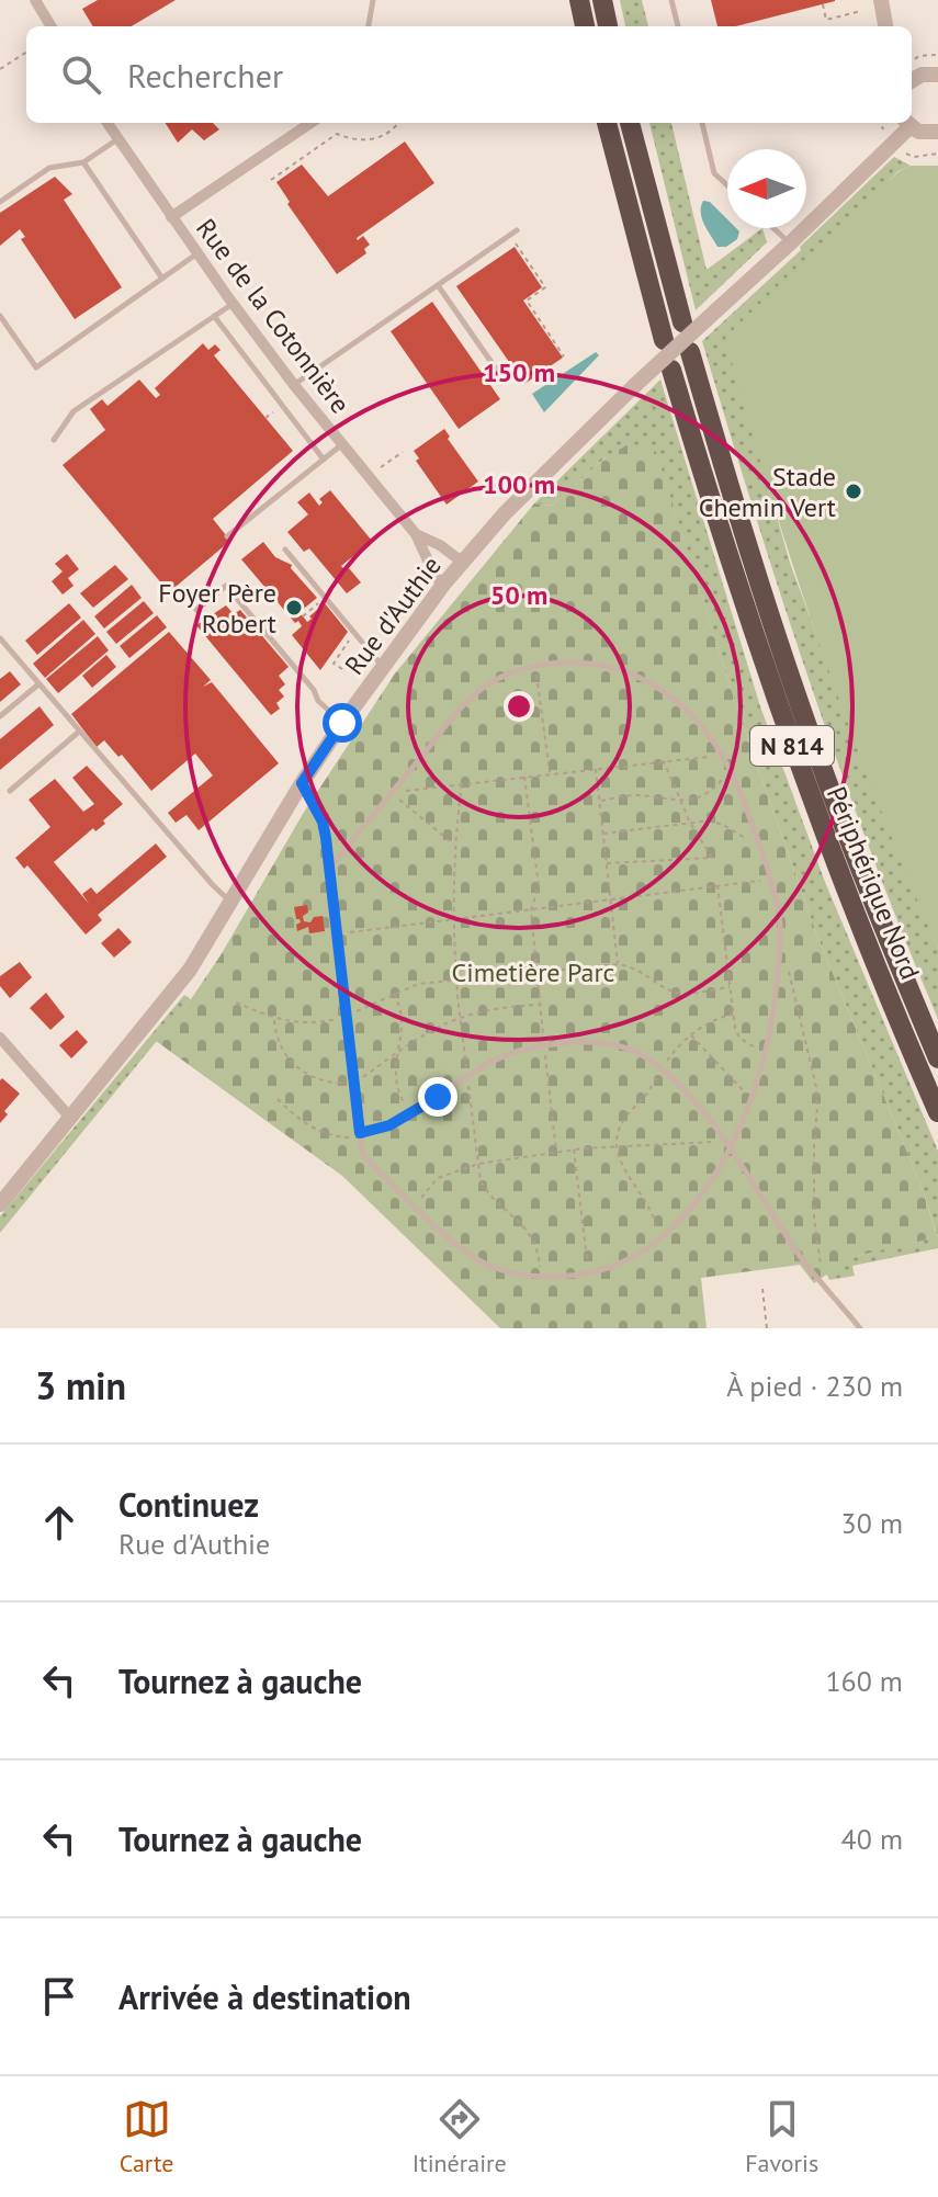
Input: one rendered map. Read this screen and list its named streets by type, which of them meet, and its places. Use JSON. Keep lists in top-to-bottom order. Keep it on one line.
{"streets":{"highway":["N 814","Périphérique Nord"],"street":["Rue de la Cotonnière","Rue d'Authie"]},"crossings":[["Rue de la Cotonnière","Rue d'Authie"]],"parks":["Cimetière Parc"],"places":["Stade Chemin Vert","Foyer Père Robert"],"north":"left","page":{"search":"Rechercher","heading":["3 min","À pied · 230 m"],"list":[["Continuez","Rue d'Authie","30 m"],["Tournez à gauche","160 m"],["Tournez à gauche","40 m"],"Arrivée à destination"],"nav":["Carte","Itinéraire","Favoris"]},"rings":["150 m","100 m","50 m"]}
